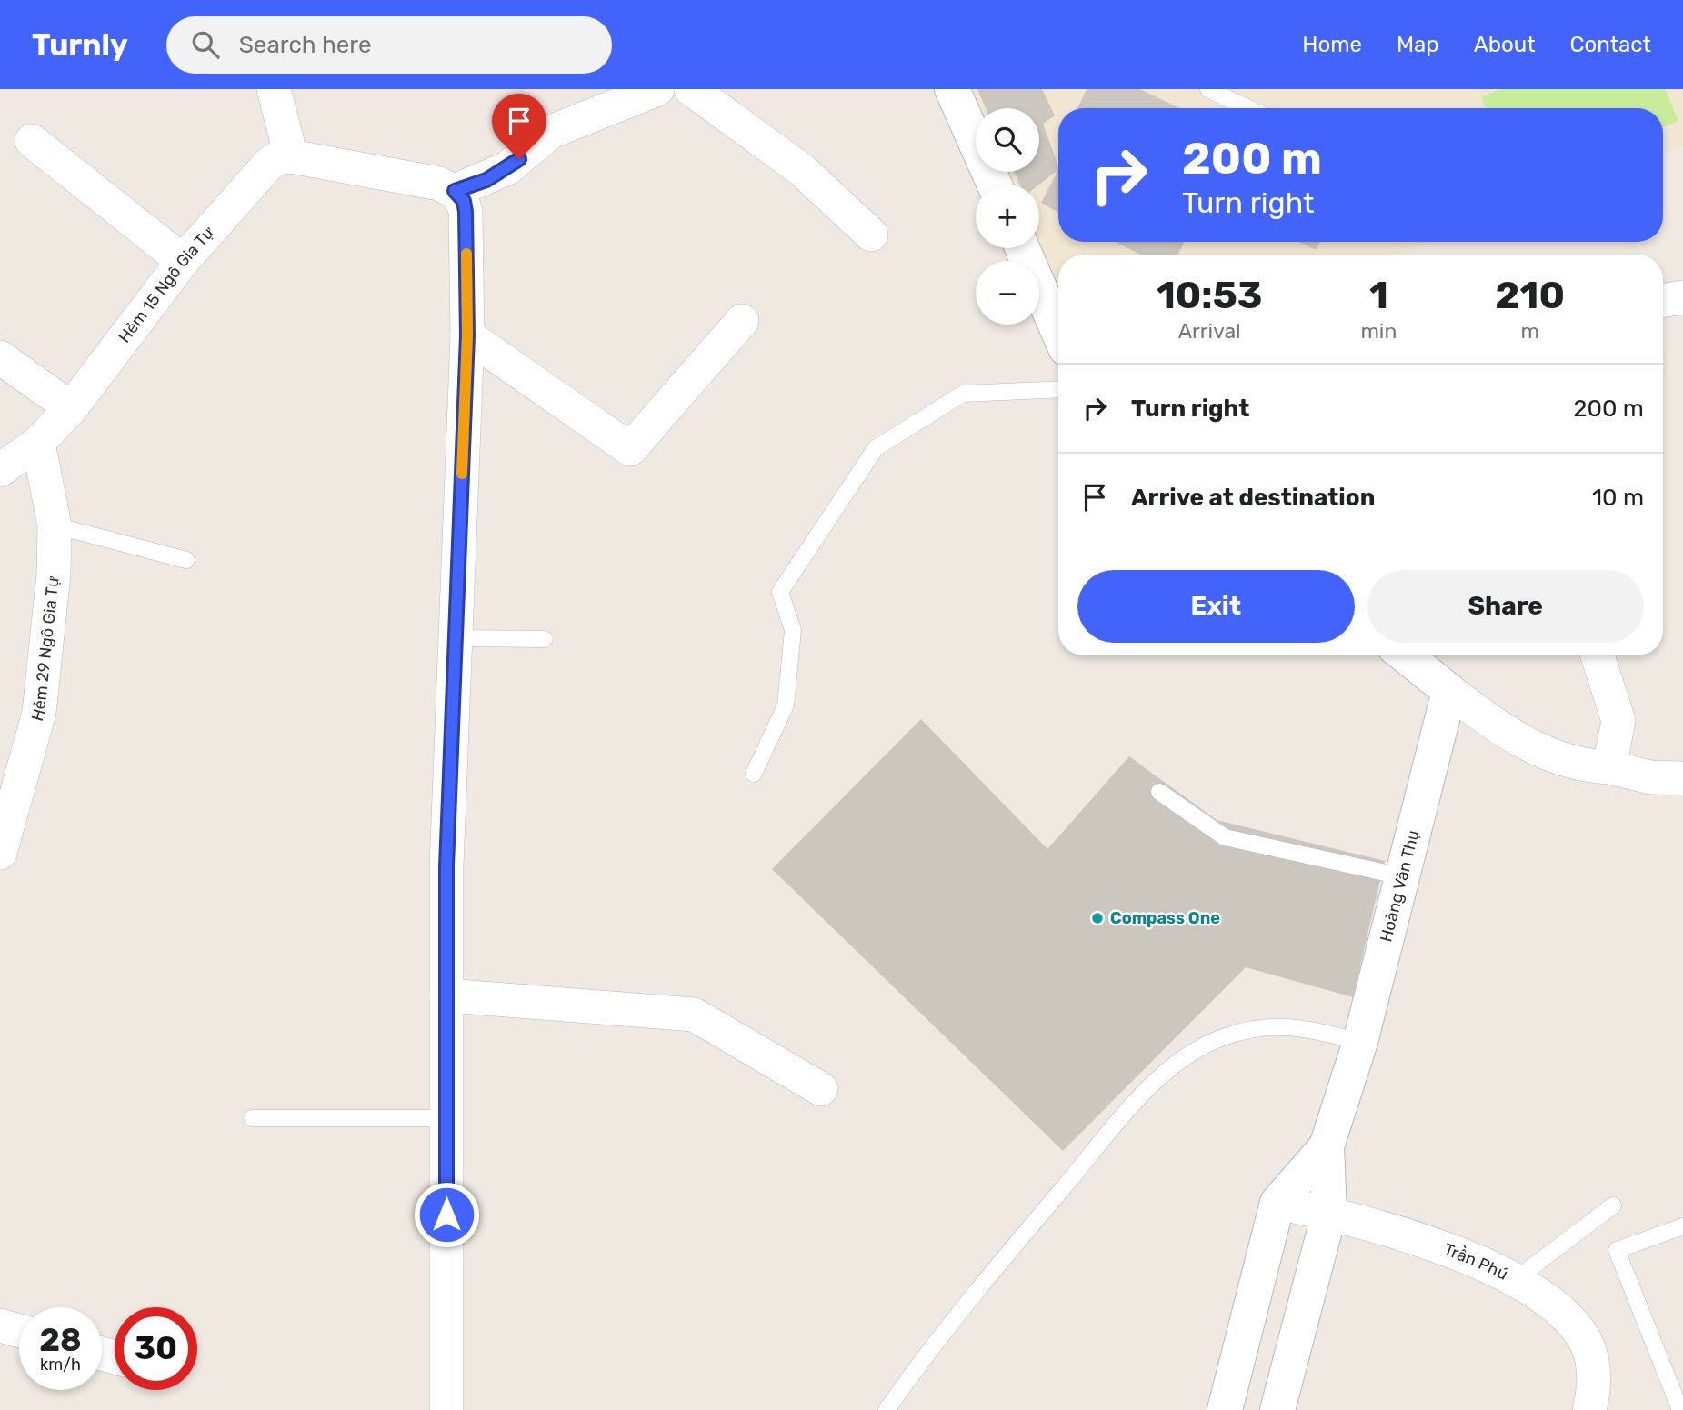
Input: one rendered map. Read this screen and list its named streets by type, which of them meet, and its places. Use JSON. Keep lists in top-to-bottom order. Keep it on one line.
{"streets":{"street":["Hẻm 15 Ngô Gia Tự","Hẻm 29 Ngô Gia Tự","Hoàng Văn Thụ","Trần Phú"]},"crossings":[["Hẻm 15 Ngô Gia Tự","Hẻm 29 Ngô Gia Tự"],["Hoàng Văn Thụ","Trần Phú"]],"places":["Compass One"],"page":{"header":"Turnly","search":"Search here","nav":["Home","Map","About","Contact"],"map_buttons":["+","−"],"turn":["200 m","Turn right"],"eta":["10:53","Arrival","1","min","210","m"],"list":[{"name":"Turn right","value":"200 m"},{"name":"Arrive at destination","value":"10 m"}],"buttons":["Exit","Share"],"speed":"28 km/h","limit":"30"}}
